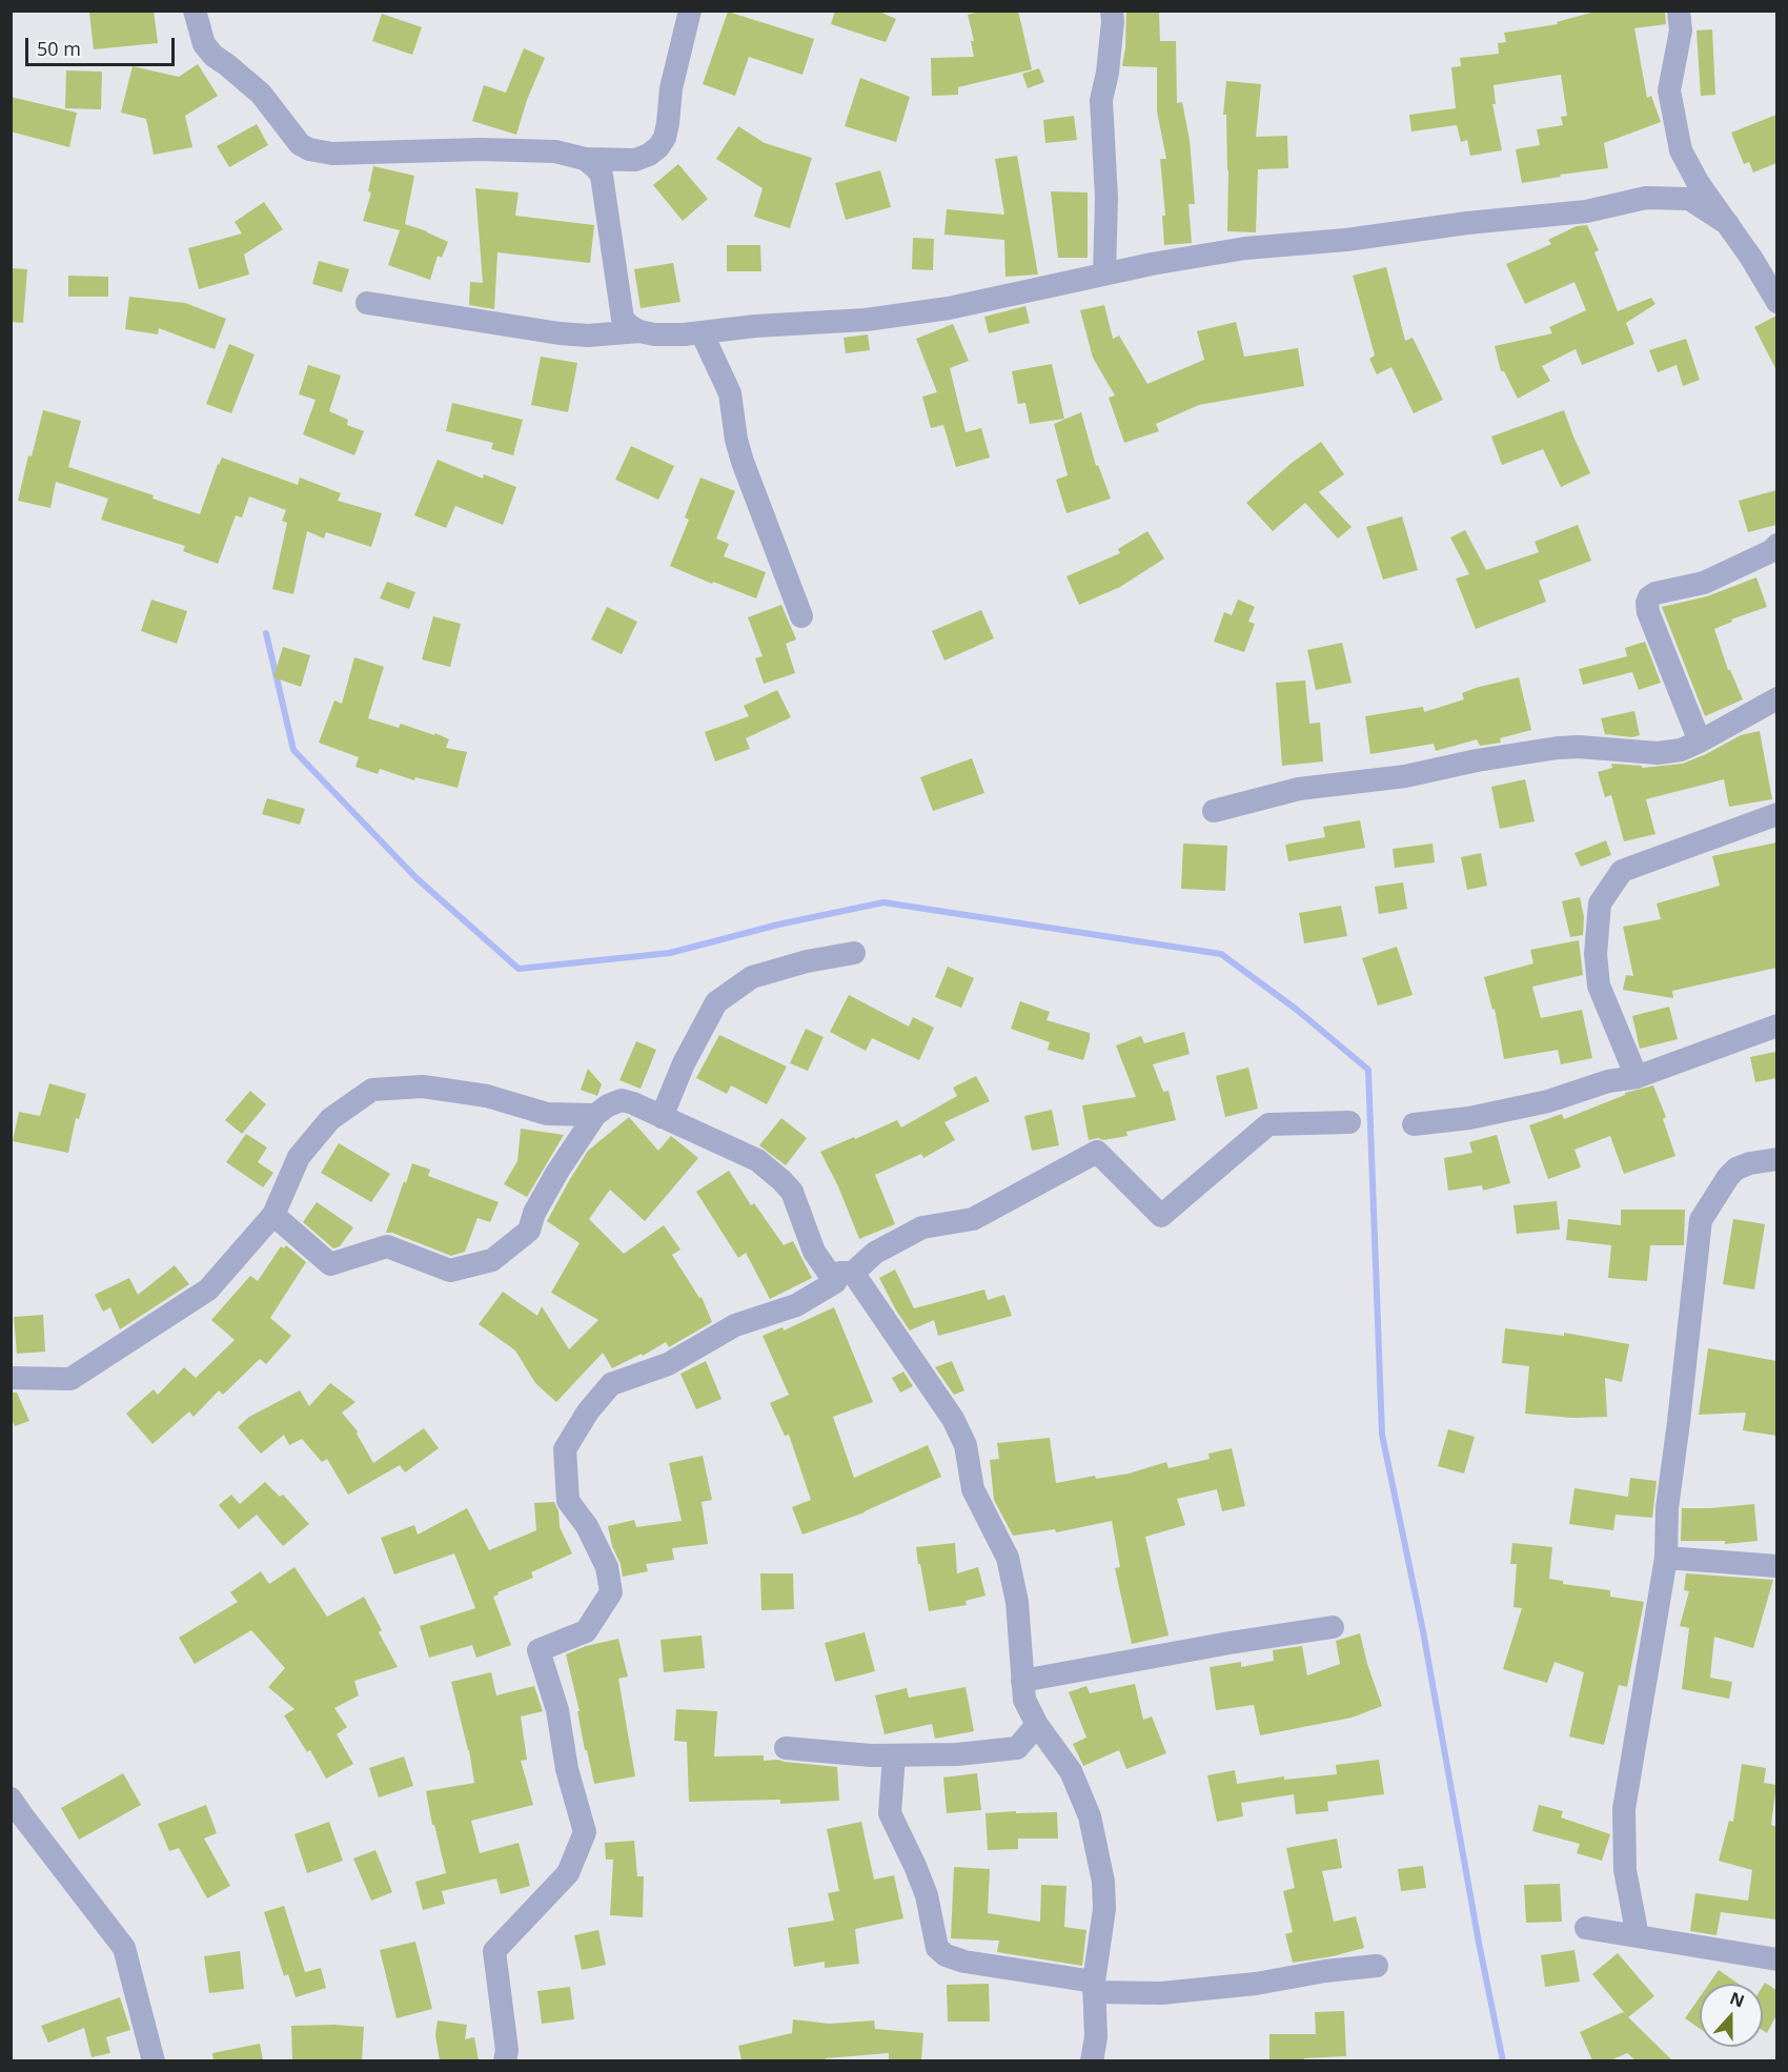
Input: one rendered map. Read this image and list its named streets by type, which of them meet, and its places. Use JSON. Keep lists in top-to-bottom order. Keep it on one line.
{"scale_bar":"50 m","north":"top"}
